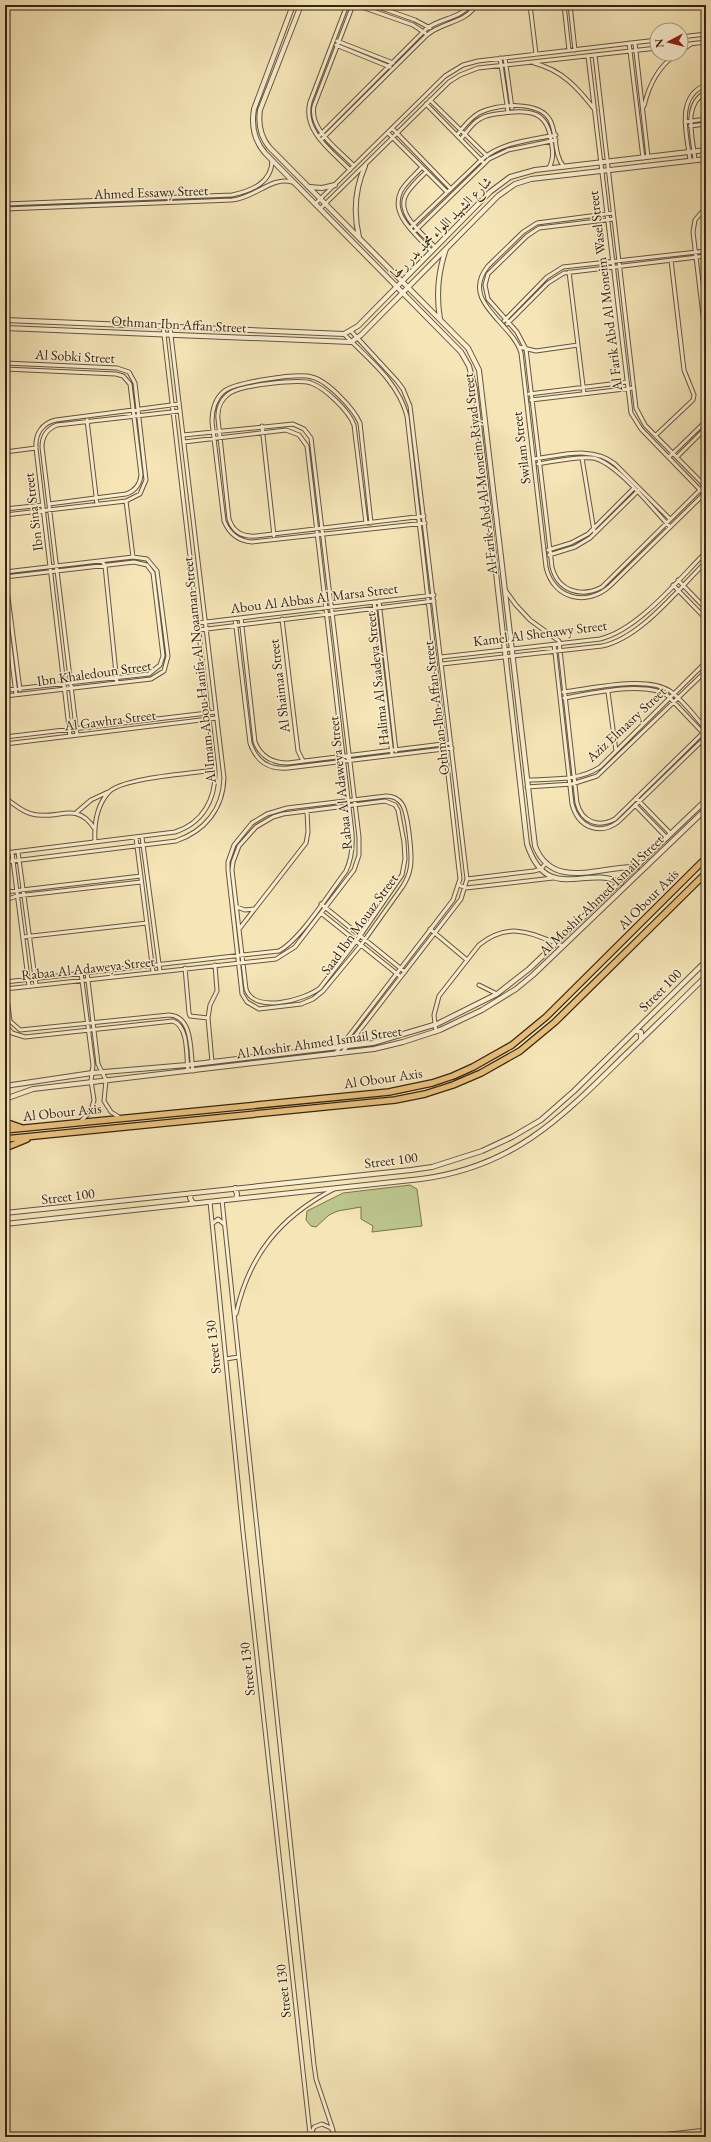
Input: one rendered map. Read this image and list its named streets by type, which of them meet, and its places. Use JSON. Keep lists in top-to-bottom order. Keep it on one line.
{"streets":{"highway":["Al Obour Axis"],"street":["Ahmed Essawy Street","شارع الشهيد اللواء محمد بدر رخا","Al Farik Abd Al Moneim Wasel Street","Othman Ibn Affan Street","Al Sobki Street","Swilam Street","Al Farik Abd Al Moneim Riyad Street","Ibn Sina Street","Abou Al Abbas Al Marsa Street","Kamel Al Shenawy Street","Al Imam Abou Hanifa Al Noaaman Street","Ibn Khaledoun Street","Halima Al Saadeya Street","Al Shaimaa Street","Al Gawhra Street","Aziz Elmasry Street","Rabaa Al Adaweya Street","Al Moshir Ahmed Ismail Street","Saad Ibn Mouaz Street","Street 100","Street 130"]},"crossings":[["Ahmed Essawy Street","Al Farik Abd Al Moneim Riyad Street"],["شارع الشهيد اللواء محمد بدر رخا","Al Farik Abd Al Moneim Wasel Street"],["شارع الشهيد اللواء محمد بدر رخا","Othman Ibn Affan Street"],["شارع الشهيد اللواء محمد بدر رخا","Al Farik Abd Al Moneim Riyad Street"],["Al Farik Abd Al Moneim Wasel Street","Swilam Street"],["Othman Ibn Affan Street","Abou Al Abbas Al Marsa Street"],["Othman Ibn Affan Street","Kamel Al Shenawy Street"],["Othman Ibn Affan Street","Al Imam Abou Hanifa Al Noaaman Street"],["Othman Ibn Affan Street","Al Moshir Ahmed Ismail Street"],["Al Sobki Street","Ibn Sina Street"],["Al Farik Abd Al Moneim Riyad Street","Kamel Al Shenawy Street"],["Al Farik Abd Al Moneim Riyad Street","Aziz Elmasry Street"],["Al Farik Abd Al Moneim Riyad Street","Al Moshir Ahmed Ismail Street"],["Ibn Sina Street","Al Imam Abou Hanifa Al Noaaman Street"],["Ibn Sina Street","Ibn Khaledoun Street"],["Ibn Sina Street","Al Gawhra Street"],["Abou Al Abbas Al Marsa Street","Al Imam Abou Hanifa Al Noaaman Street"],["Abou Al Abbas Al Marsa Street","Halima Al Saadeya Street"],["Abou Al Abbas Al Marsa Street","Al Shaimaa Street"],["Abou Al Abbas Al Marsa Street","Rabaa Al Adaweya Street"],["Al Imam Abou Hanifa Al Noaaman Street","Al Gawhra Street"],["Al Imam Abou Hanifa Al Noaaman Street","Rabaa Al Adaweya Street"],["Rabaa Al Adaweya Street","Saad Ibn Mouaz Street"],["Street 100","Street 130"]],"north":"left"}
